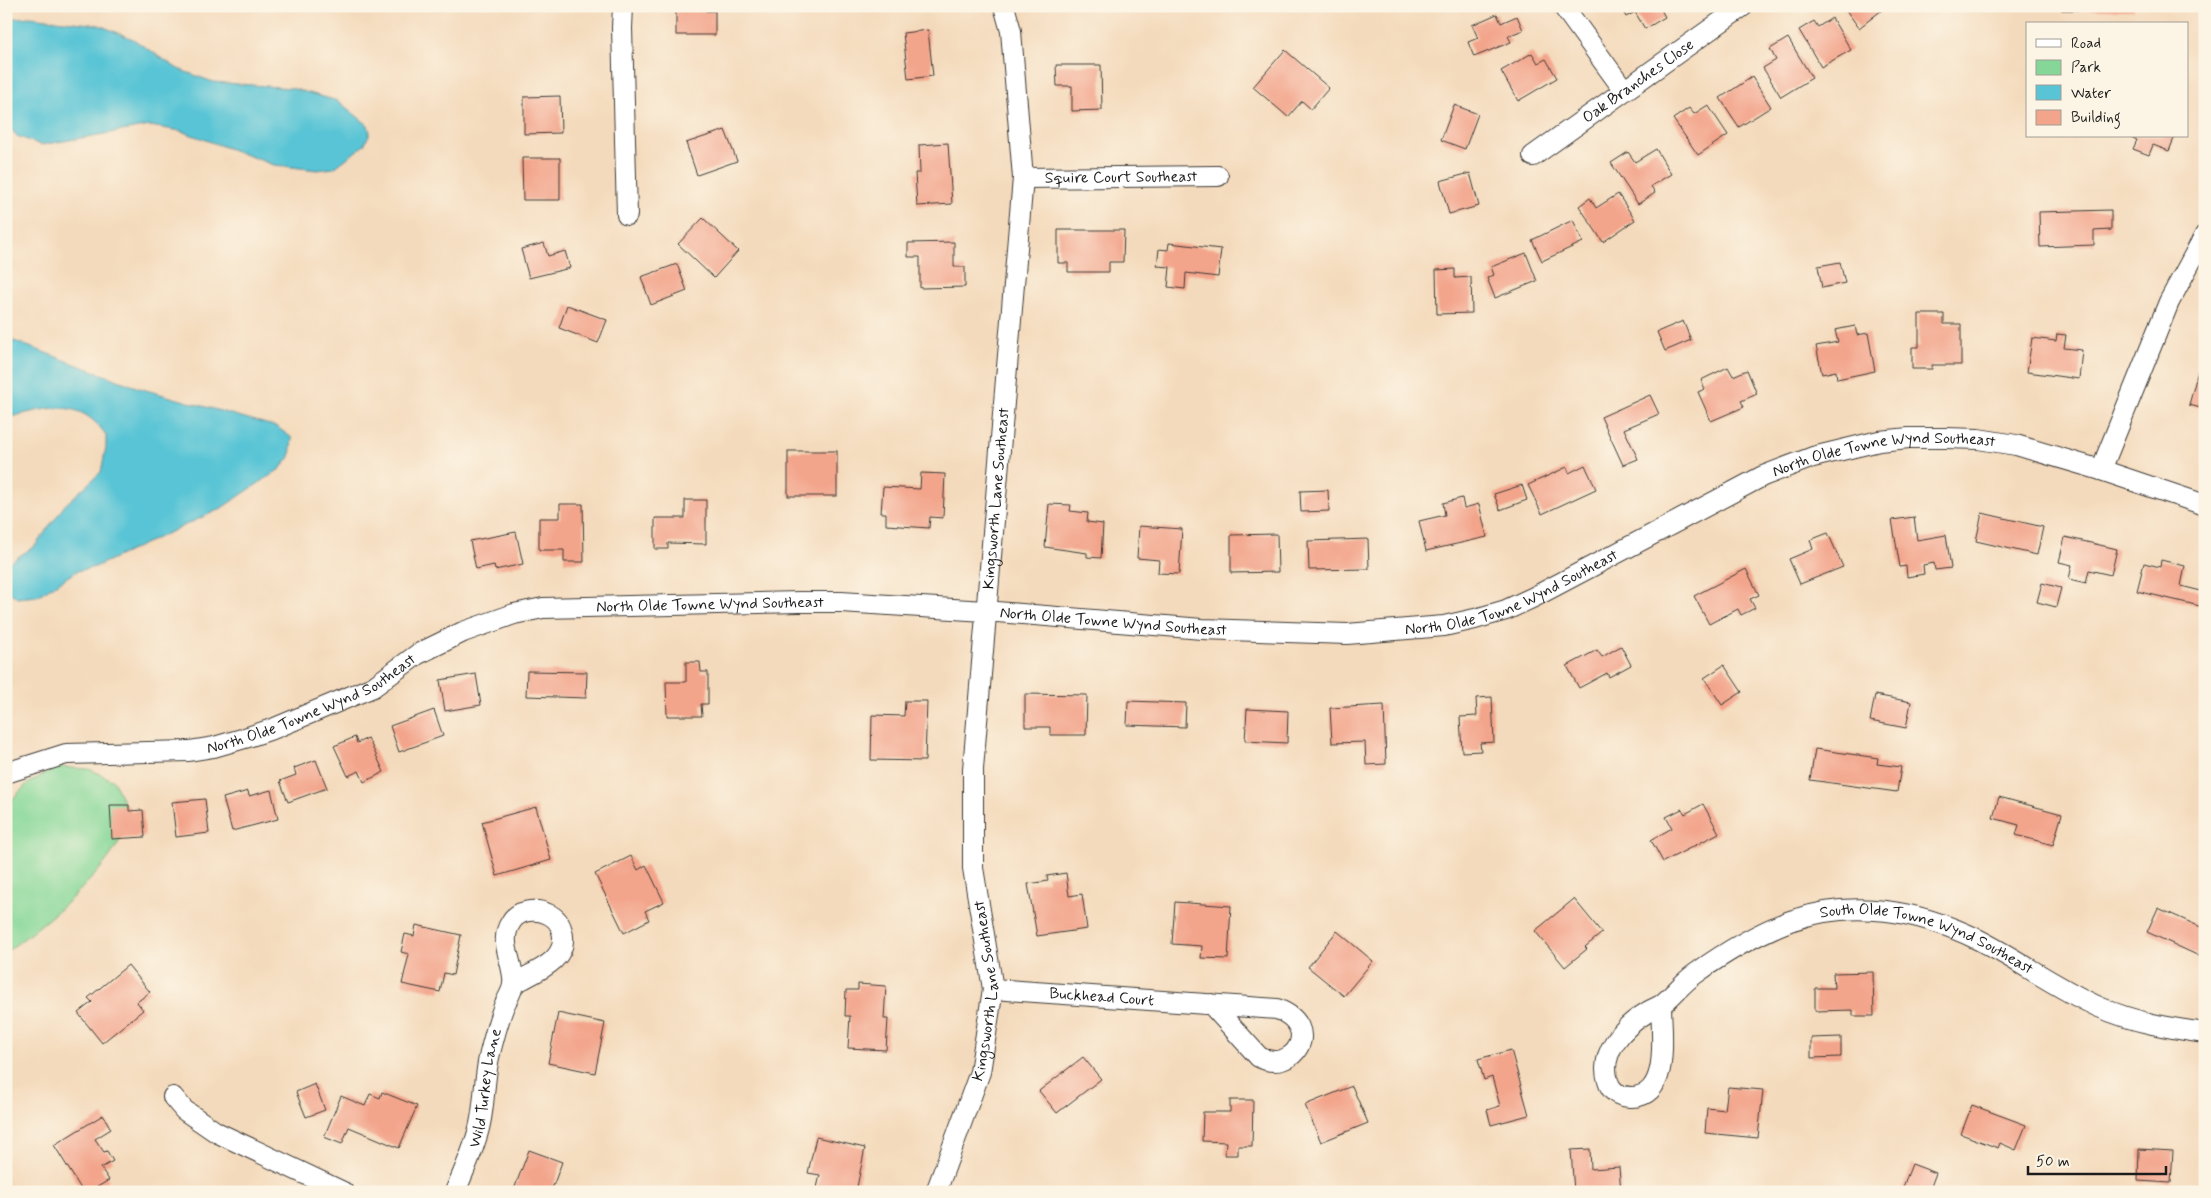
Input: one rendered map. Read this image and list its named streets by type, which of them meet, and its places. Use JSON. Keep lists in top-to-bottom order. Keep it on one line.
{"streets":{"street":["Oak Branches Close","Squire Court Southeast","North Olde Towne Wynd Southeast","Kingsworth Lane Southeast","South Olde Towne Wynd Southeast","Buckhead Court","Wild Turkey Lane"]},"crossings":[["Squire Court Southeast","Kingsworth Lane Southeast"],["North Olde Towne Wynd Southeast","Kingsworth Lane Southeast"],["Kingsworth Lane Southeast","Buckhead Court"]],"legend":["Road","Park","Water","Building"],"scale_bar":"50 m"}
